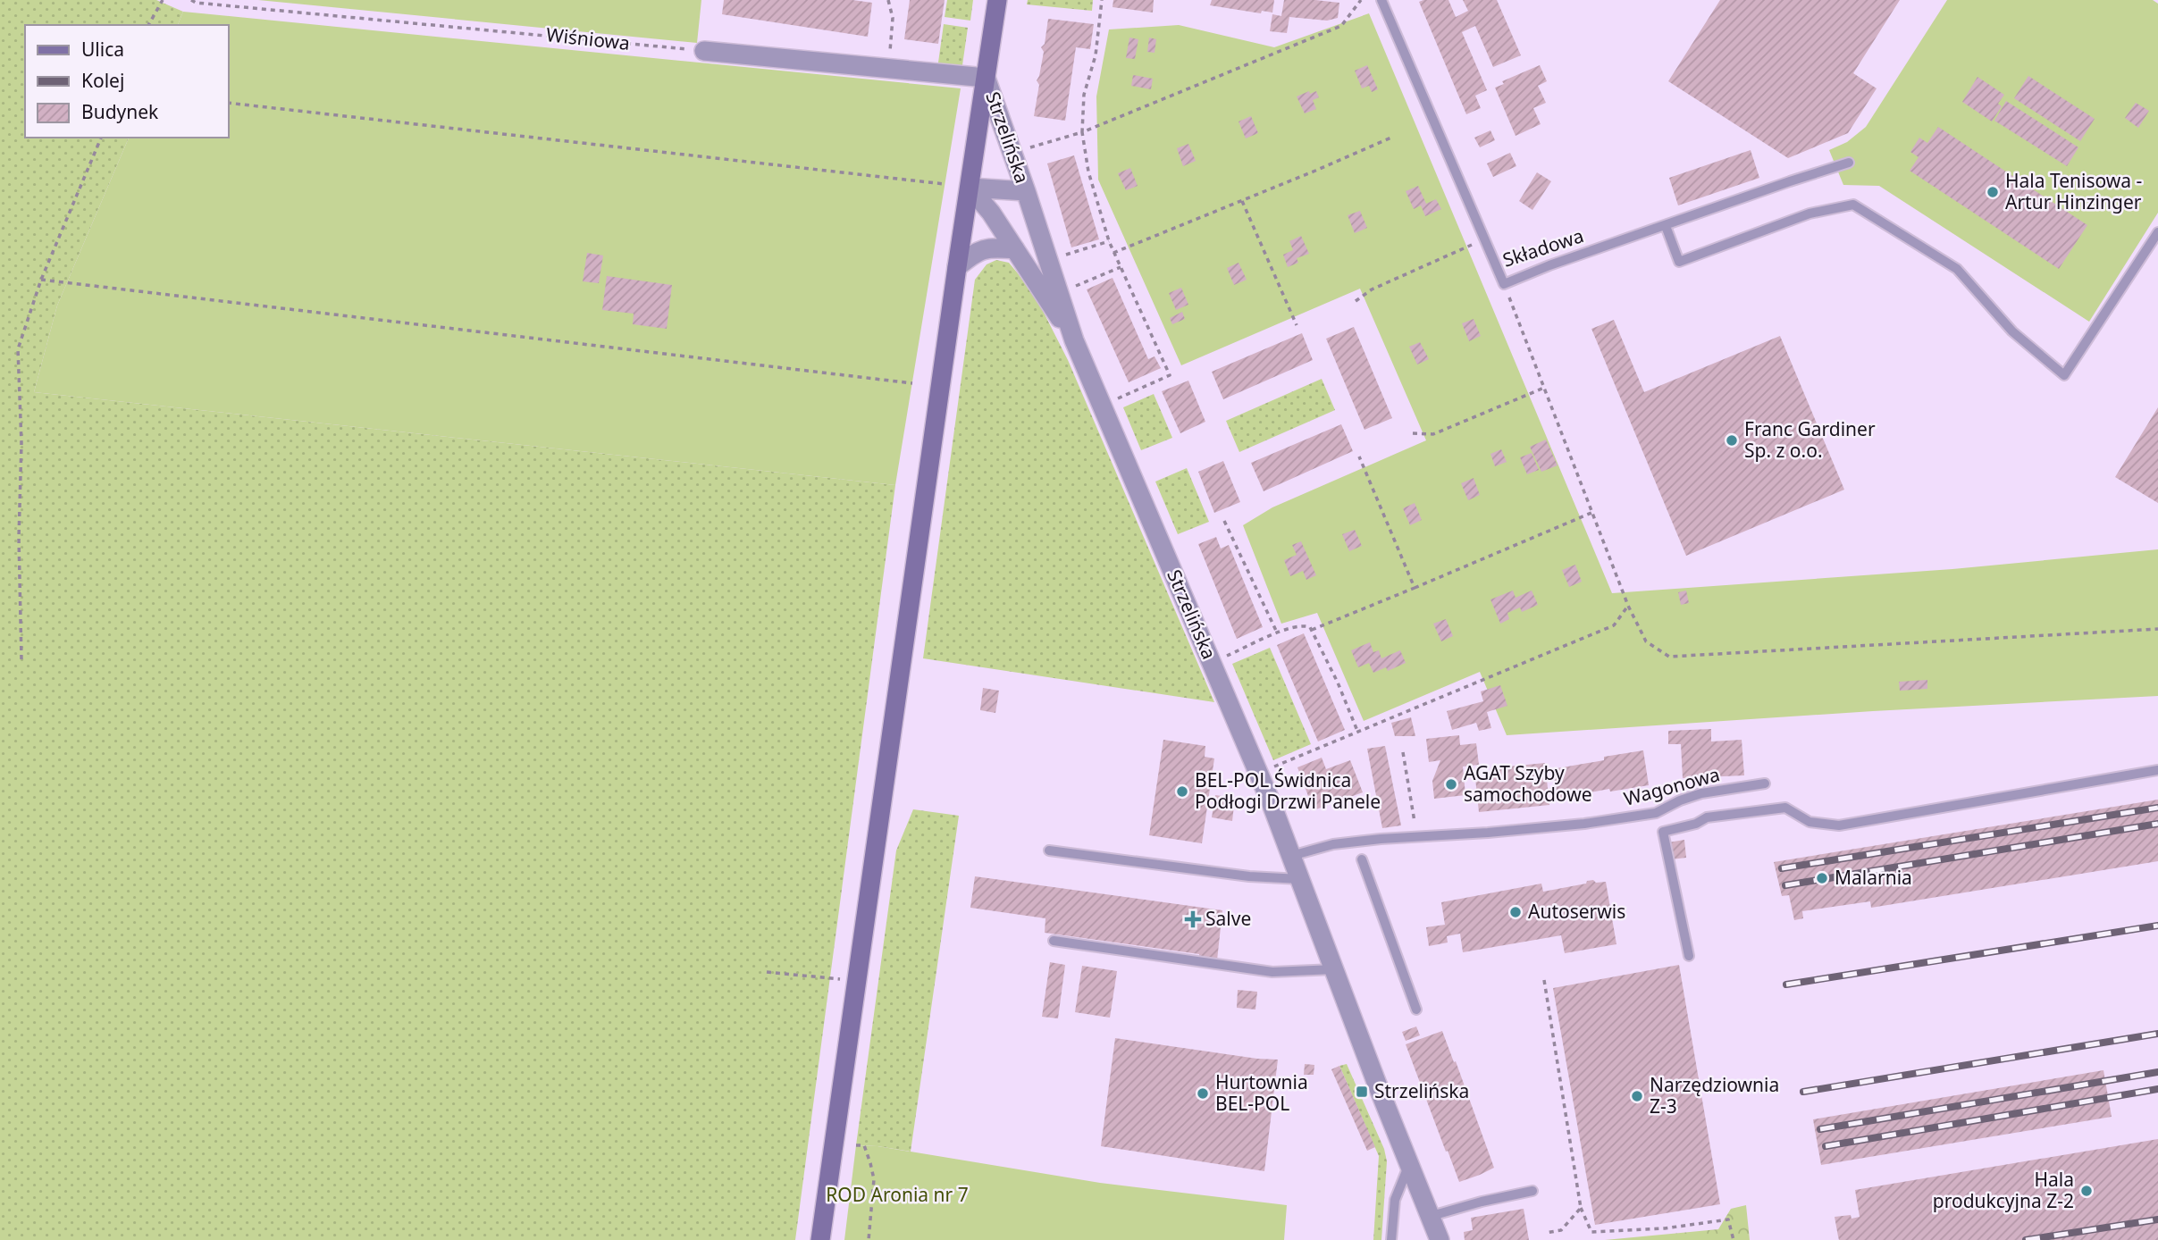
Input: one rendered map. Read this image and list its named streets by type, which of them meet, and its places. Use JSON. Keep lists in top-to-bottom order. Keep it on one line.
{"streets":{"street":["Strzelińska"],"lane":["Składowa","Wagonowa"],"path":["Wiśniowa"]},"crossings":[["Strzelińska","Wagonowa"]],"parks":["ROD Aronia nr 7"],"places":{"other":["Hala Tenisowa - Artur Hinzinger","Franc Gardiner Sp. z o.o.","AGAT Szyby samochodowe","BEL-POL Świdnica Podłogi Drzwi Panele","Malarnia","Autoserwis","Hurtownia BEL-POL","Narzędziownia Z-3","Hala produkcyjna Z-2"],"health":["Salve"],"transit":["Strzelińska"]},"legend":["Ulica","Kolej","Budynek"]}
